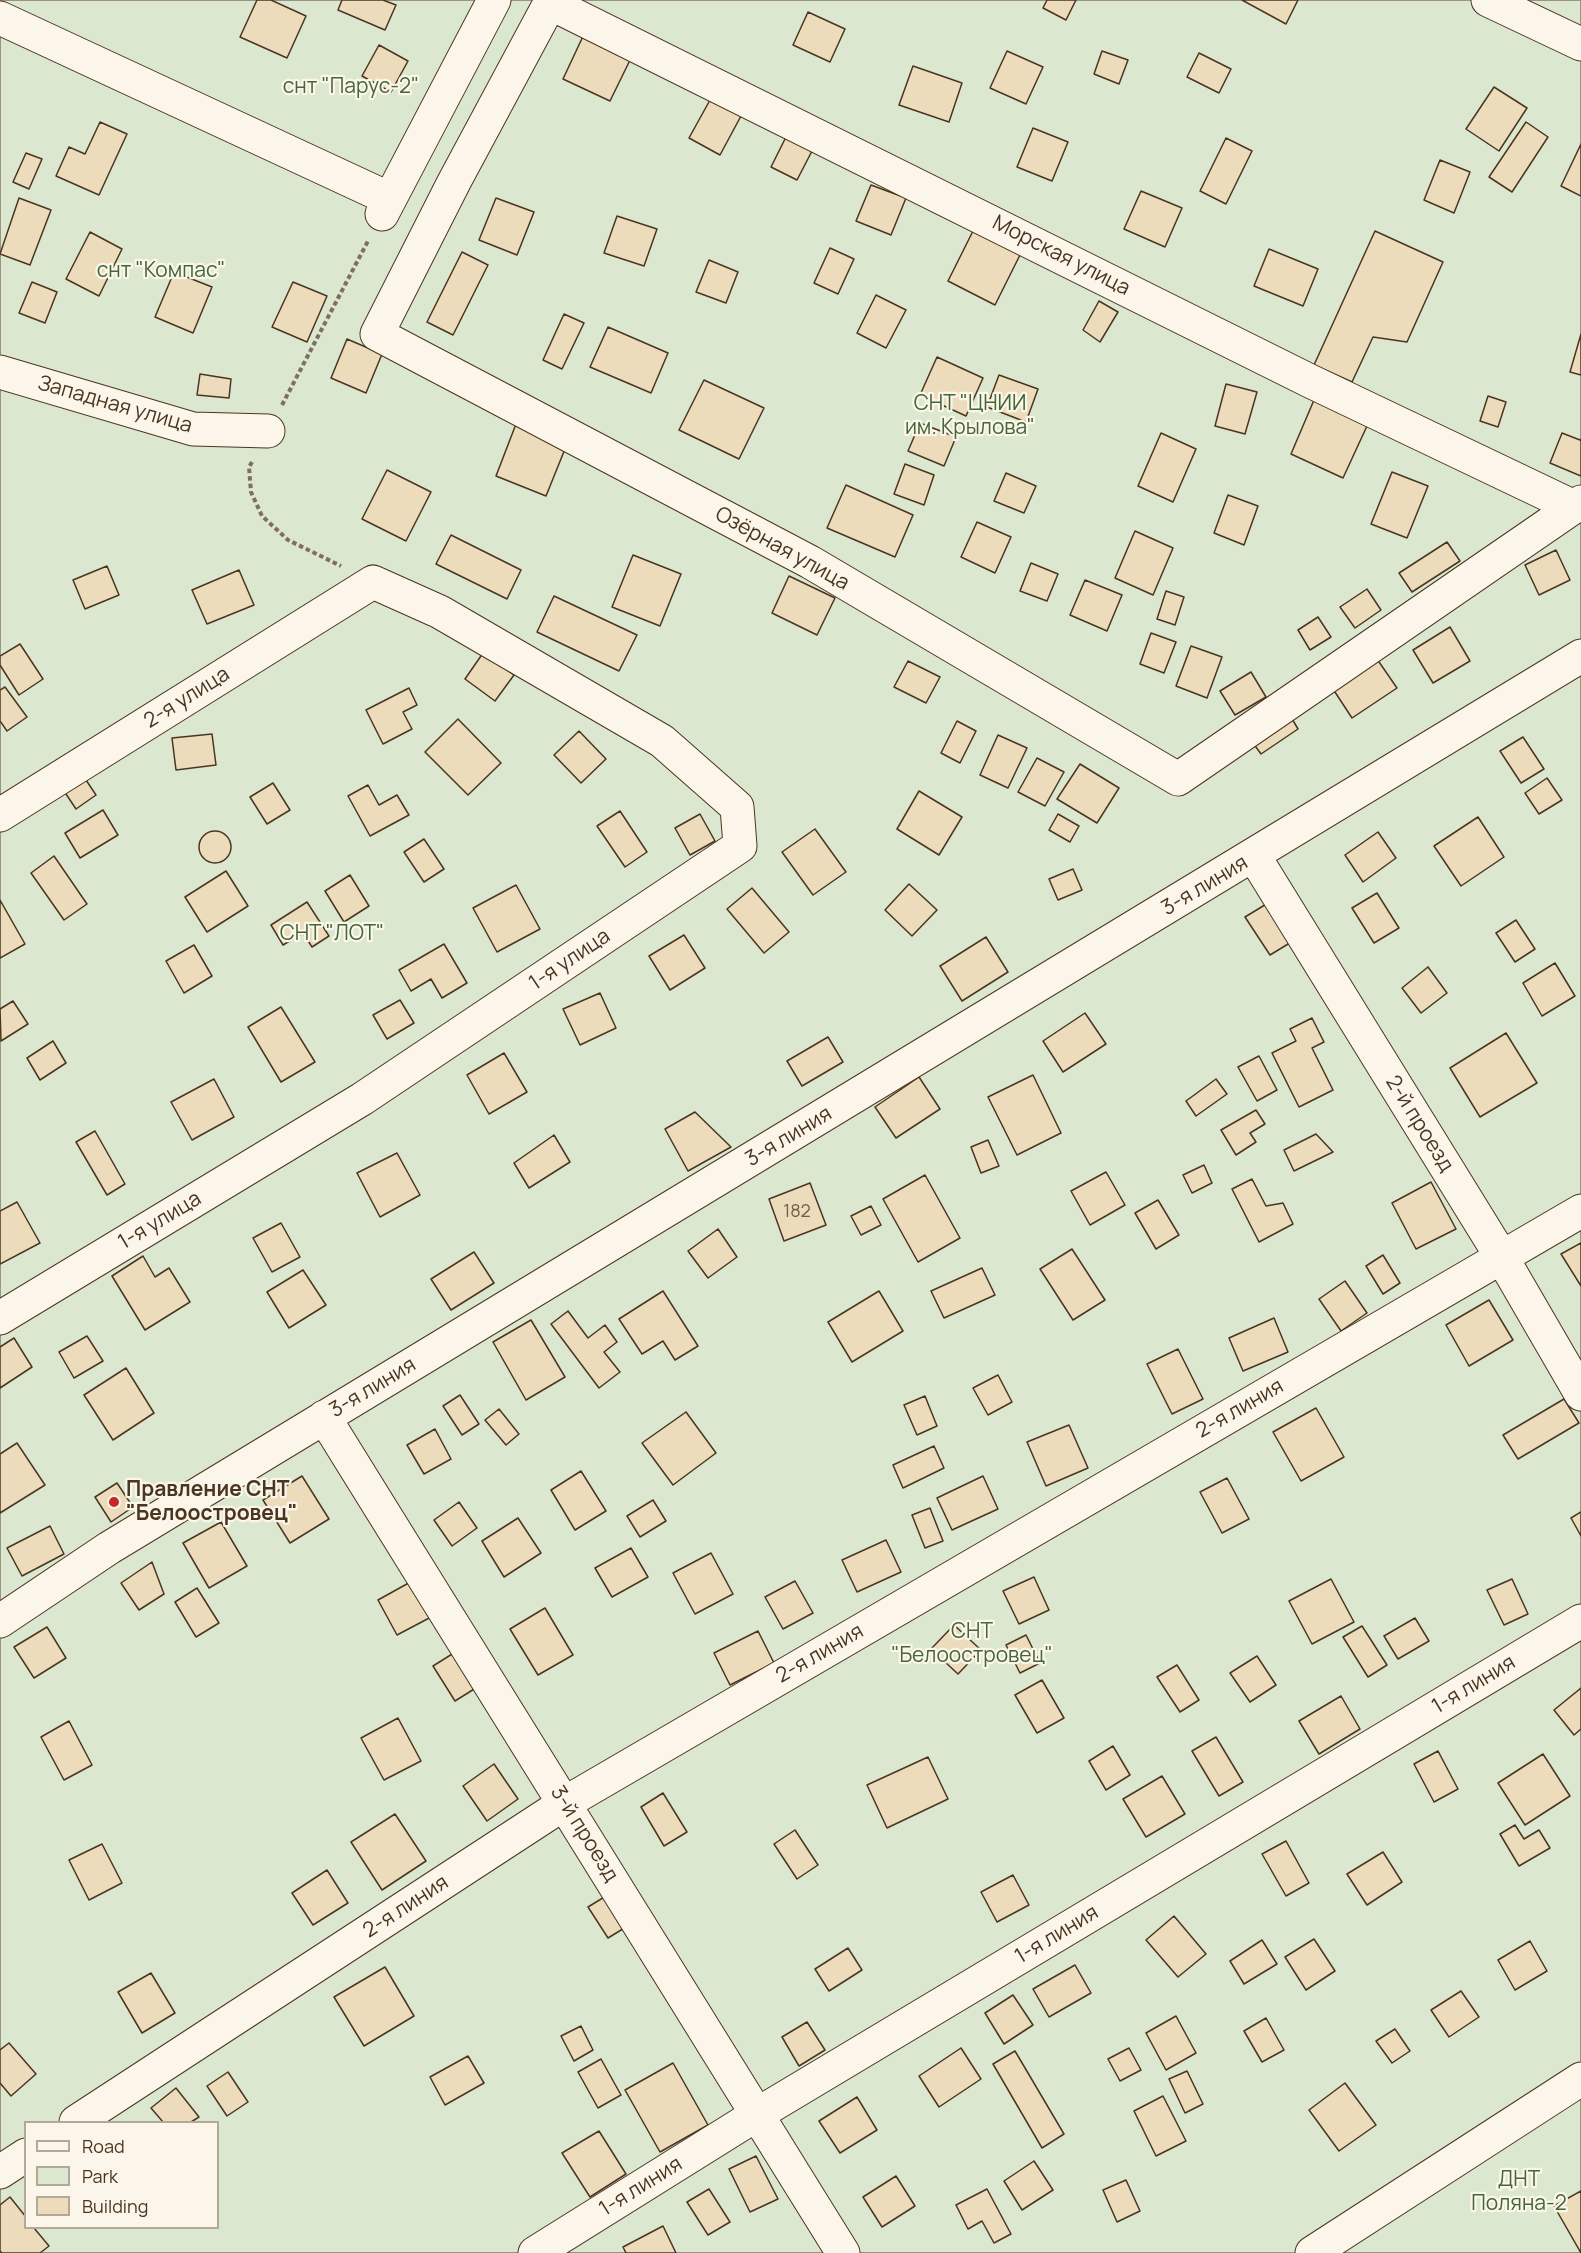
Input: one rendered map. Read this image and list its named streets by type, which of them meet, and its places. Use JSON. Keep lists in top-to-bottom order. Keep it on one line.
{"streets":{"street":["Морская улица","Западная улица","Озёрная улица","2-я улица","3-я линия","1-я улица","2-й проезд","2-я линия","1-я линия","3-й проезд"]},"crossings":[["Морская улица","Озёрная улица"],["2-я улица","1-я улица"],["3-я линия","2-й проезд"],["3-я линия","3-й проезд"],["2-й проезд","2-я линия"],["2-я линия","3-й проезд"],["1-я линия","3-й проезд"]],"parks":["снт \"Парус-2\"","снт \"Компас\"","СНТ \"ЦНИИ им. Крылова\"","СНТ \"ЛОТ\"","СНТ \"Белоостровец\"","ДНТ Поляна-2"],"places":["Правление СНТ \"Белоостровец\""],"house_numbers":["182"],"legend":["Road","Park","Building"]}
